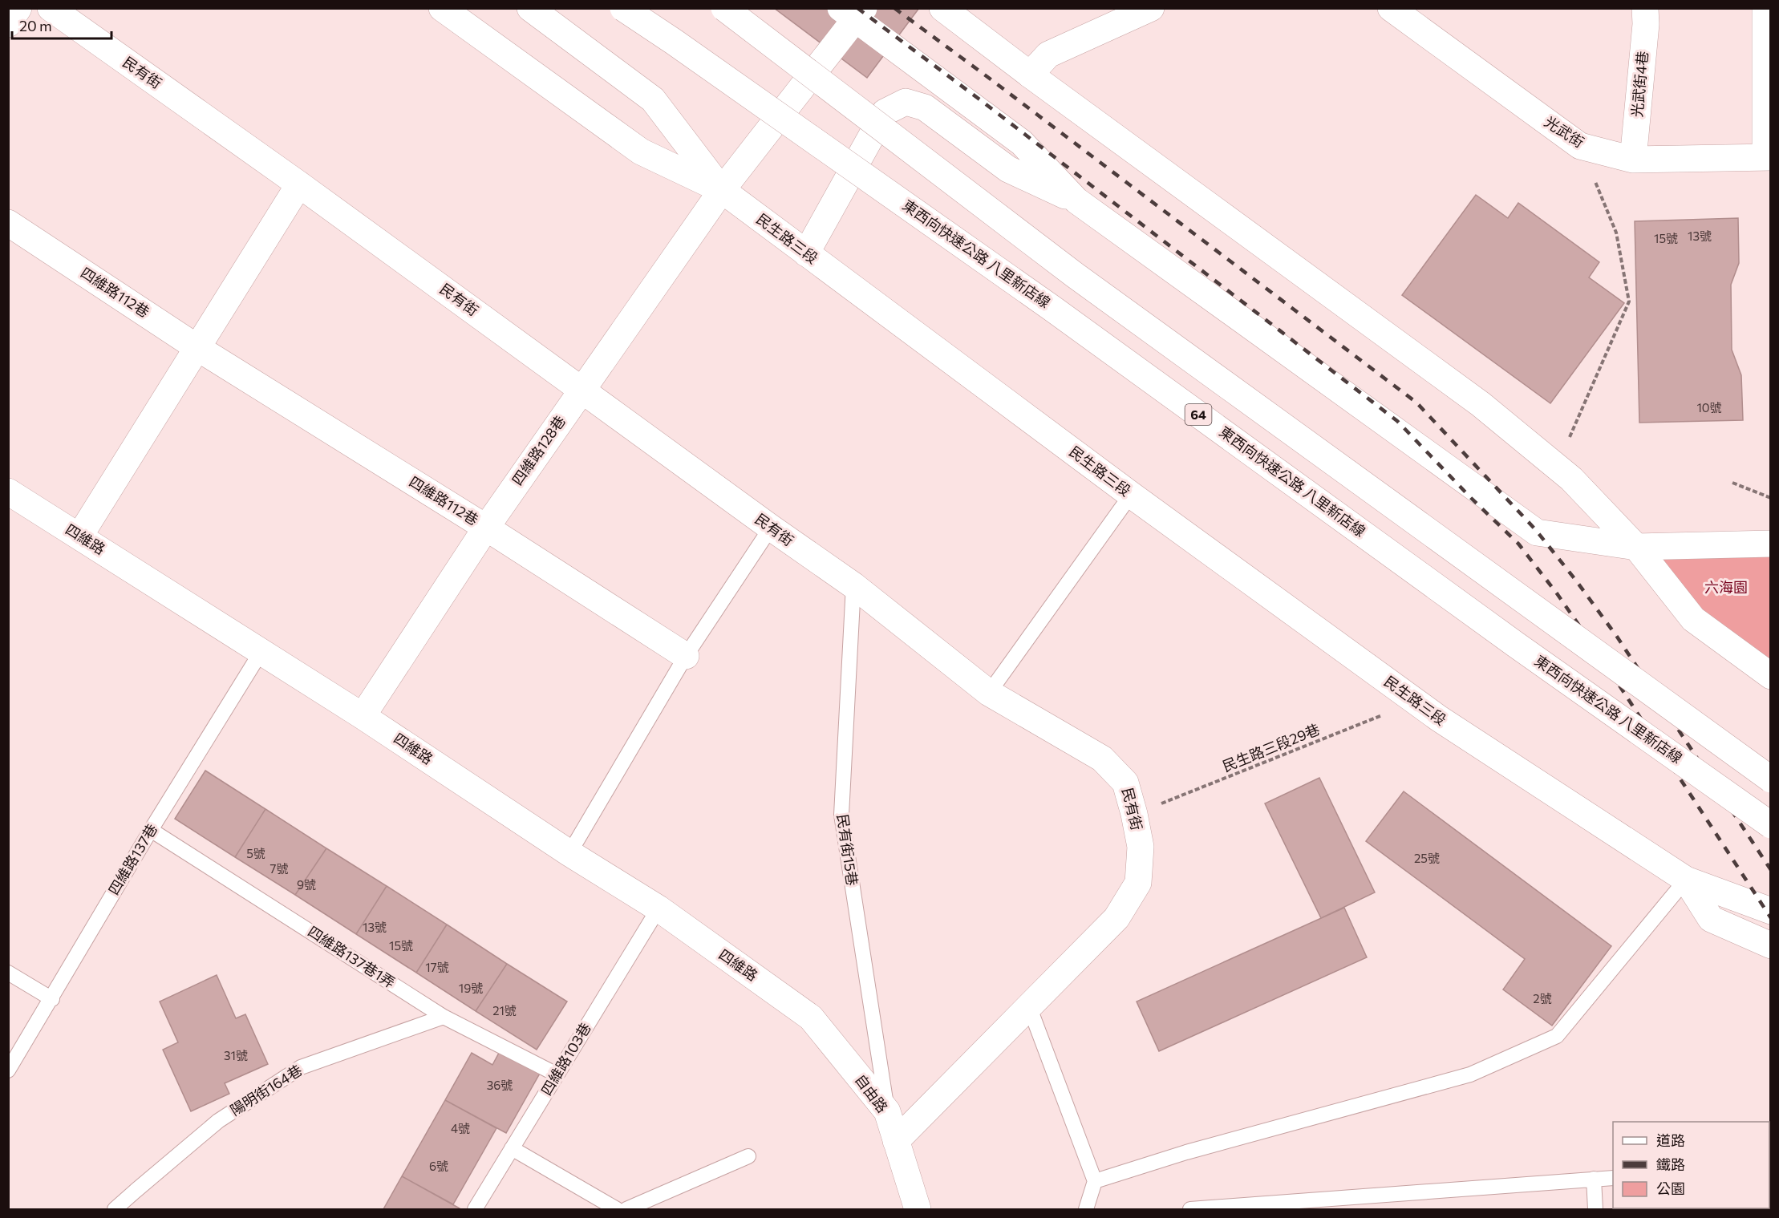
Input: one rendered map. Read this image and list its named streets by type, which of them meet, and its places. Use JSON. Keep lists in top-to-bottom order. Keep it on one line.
{"streets":{"main road":["民有街","光武街4巷","光武街","民生路三段","東西向快速公路 八里新店線","四維路112巷","64","四維路128巷","四維路","自由路"],"lane":["民有街15巷","四維路137巷","四維路137巷1弄","四維路103巷","陽明街164巷"],"path":["民生路三段29巷"]},"crossings":[["民有街","四維路128巷"],["民有街","民生路三段29巷"],["民有街","民有街15巷"],["民有街","自由路"],["光武街4巷","光武街"],["民生路三段","四維路128巷"],["民生路三段","民生路三段29巷"],["四維路112巷","四維路128巷"],["四維路128巷","四維路"],["四維路","四維路137巷"],["四維路","四維路103巷"],["四維路","自由路"],["民有街15巷","自由路"],["四維路137巷","四維路137巷1弄"],["四維路137巷1弄","四維路103巷"],["四維路137巷1弄","陽明街164巷"]],"parks":["六海園"],"house_numbers":["13號","15號","10號","5號","25號","7號","9號","13號","15號","17號","19號","2號","21號","31號","36號","4號","6號"],"legend":["道路","鐵路","公園"],"scale_bar":"20 m"}
